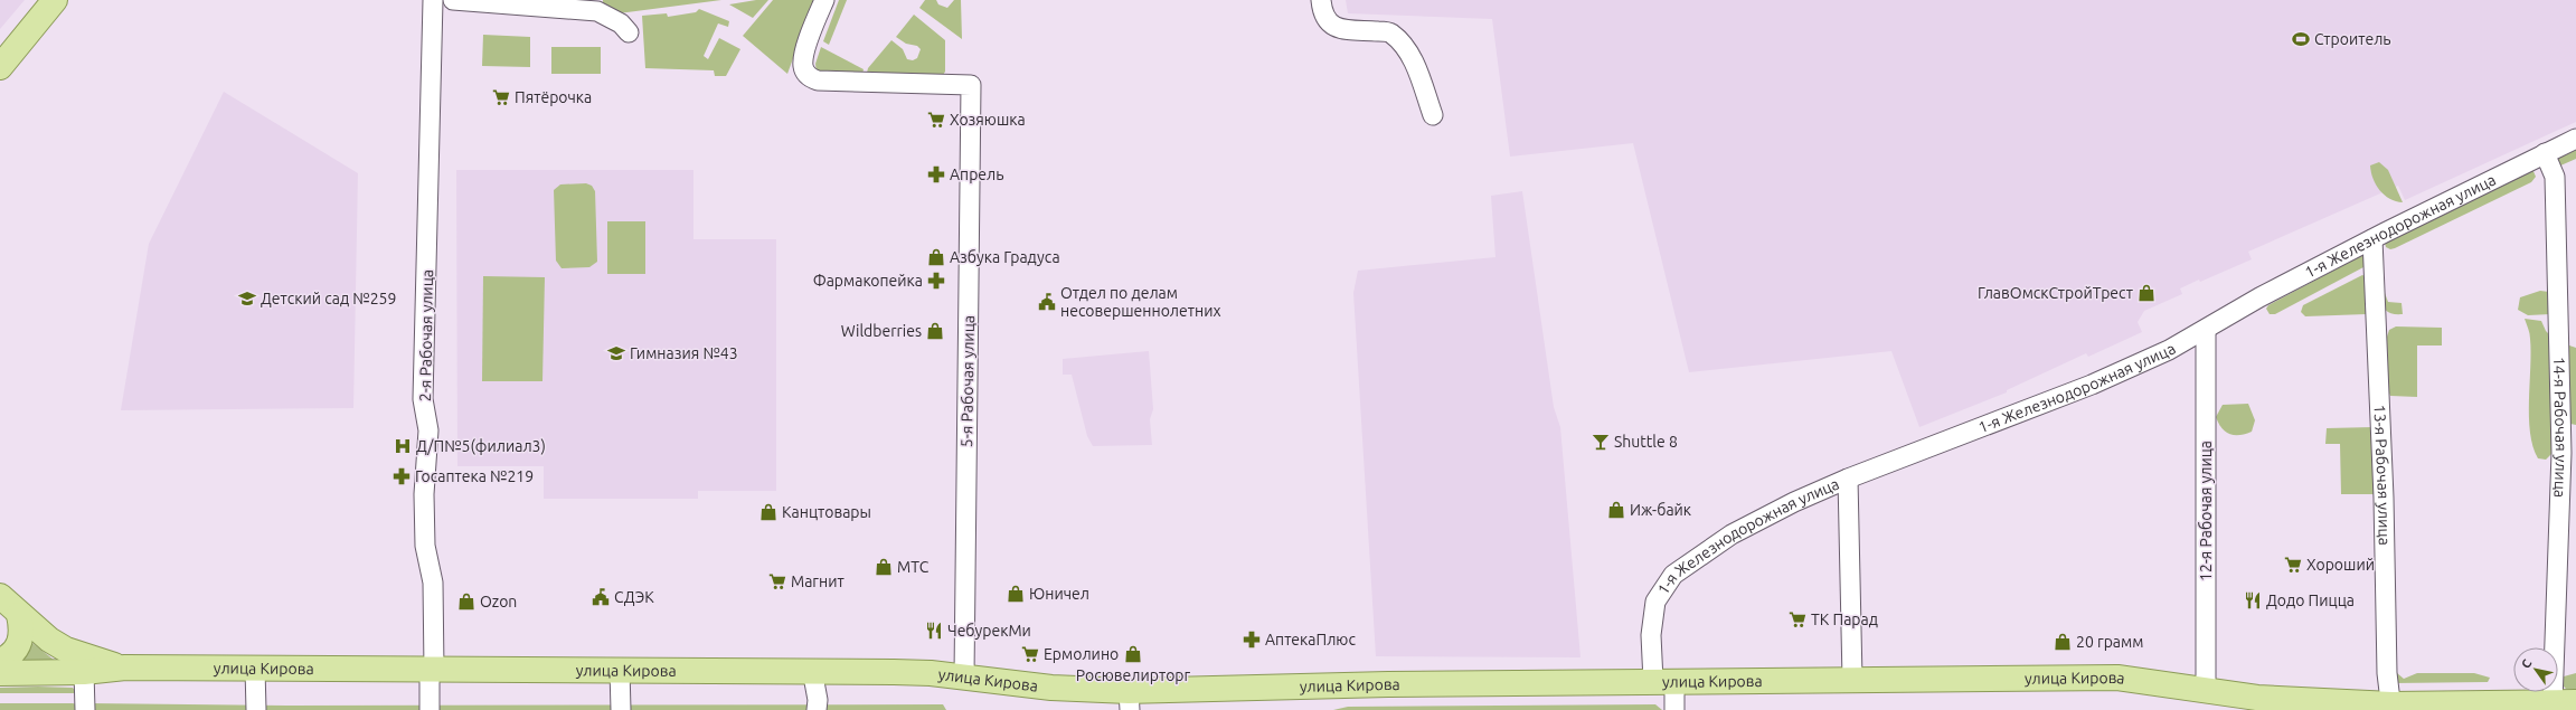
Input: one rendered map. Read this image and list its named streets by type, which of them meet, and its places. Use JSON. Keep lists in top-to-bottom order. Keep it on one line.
{"streets":{"main road":["улица Кирова"],"street":["1-я Железнодорожная улица","2-я Рабочая улица","5-я Рабочая улица","14-я Рабочая улица","13-я Рабочая улица","12-я Рабочая улица"]},"crossings":[["1-я Железнодорожная улица","14-я Рабочая улица"],["1-я Железнодорожная улица","13-я Рабочая улица"],["1-я Железнодорожная улица","12-я Рабочая улица"],["1-я Железнодорожная улица","улица Кирова"],["2-я Рабочая улица","улица Кирова"],["5-я Рабочая улица","улица Кирова"],["14-я Рабочая улица","улица Кирова"],["13-я Рабочая улица","улица Кирова"],["12-я Рабочая улица","улица Кирова"]],"places":{"sports":["Строитель"],"supermarket":["Пятёрочка","Хозяюшка","Хороший","Магнит","ТК Парад","Ермолино"],"pharmacy":["Апрель","Фармакопейка","Госаптека №219","АптекаПлюс"],"shop":["Азбука Градуса","ГлавОмскСтройТрест","Wildberries","Иж-байк","Канцтовары","МТС","Юничел","Ozon","20 грамм","Росювелирторг"],"school or university":["Детский сад №259","Гимназия №43"],"public building":["Отдел по делам несовершеннолетних","СДЭК"],"bar":["Shuttle 8"],"hospital":["Д/П№5(филиал3)"],"restaurant":["Додо Пицца","ЧебурекМи"]},"north":"top left"}
